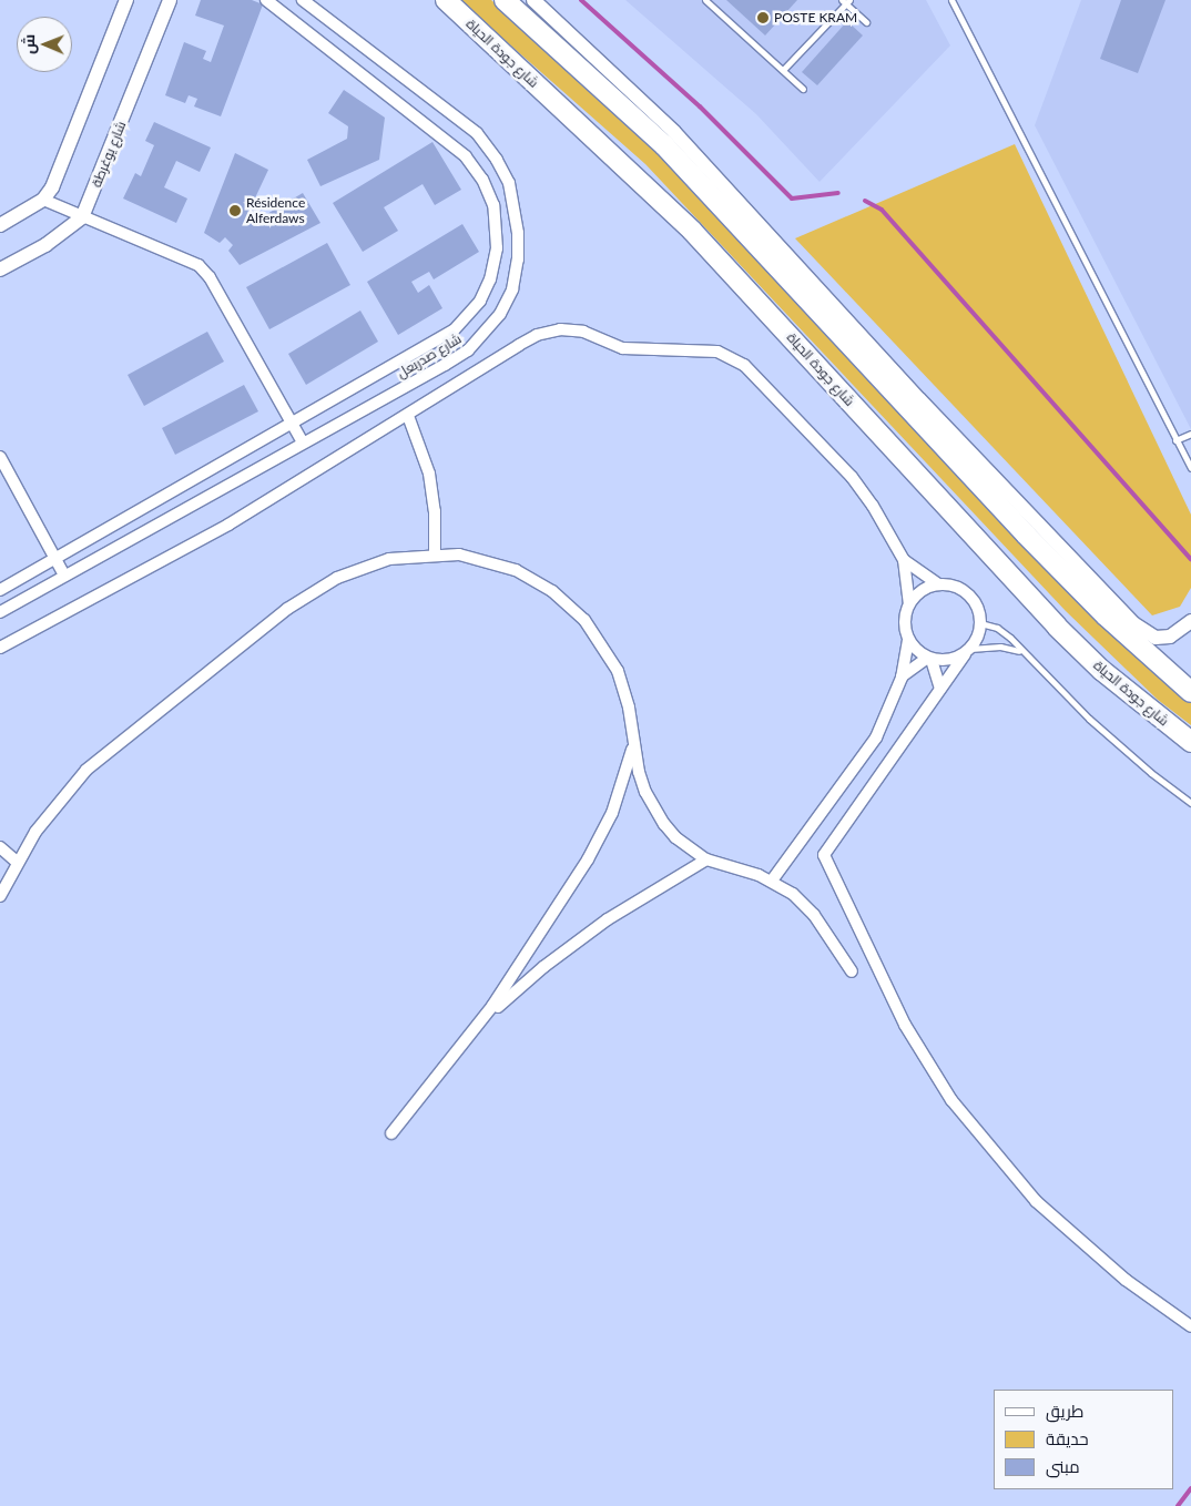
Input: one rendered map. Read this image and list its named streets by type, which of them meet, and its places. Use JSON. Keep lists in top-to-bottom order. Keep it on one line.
{"streets":{"highway":["شارع جودة الحياة"],"street":["شارع يوغرطة","شارع صدربعل"]},"places":["POSTE KRAM","Résidence Alferdaws"],"legend":["طريق","حديقة","مبنى"],"north":"left"}
